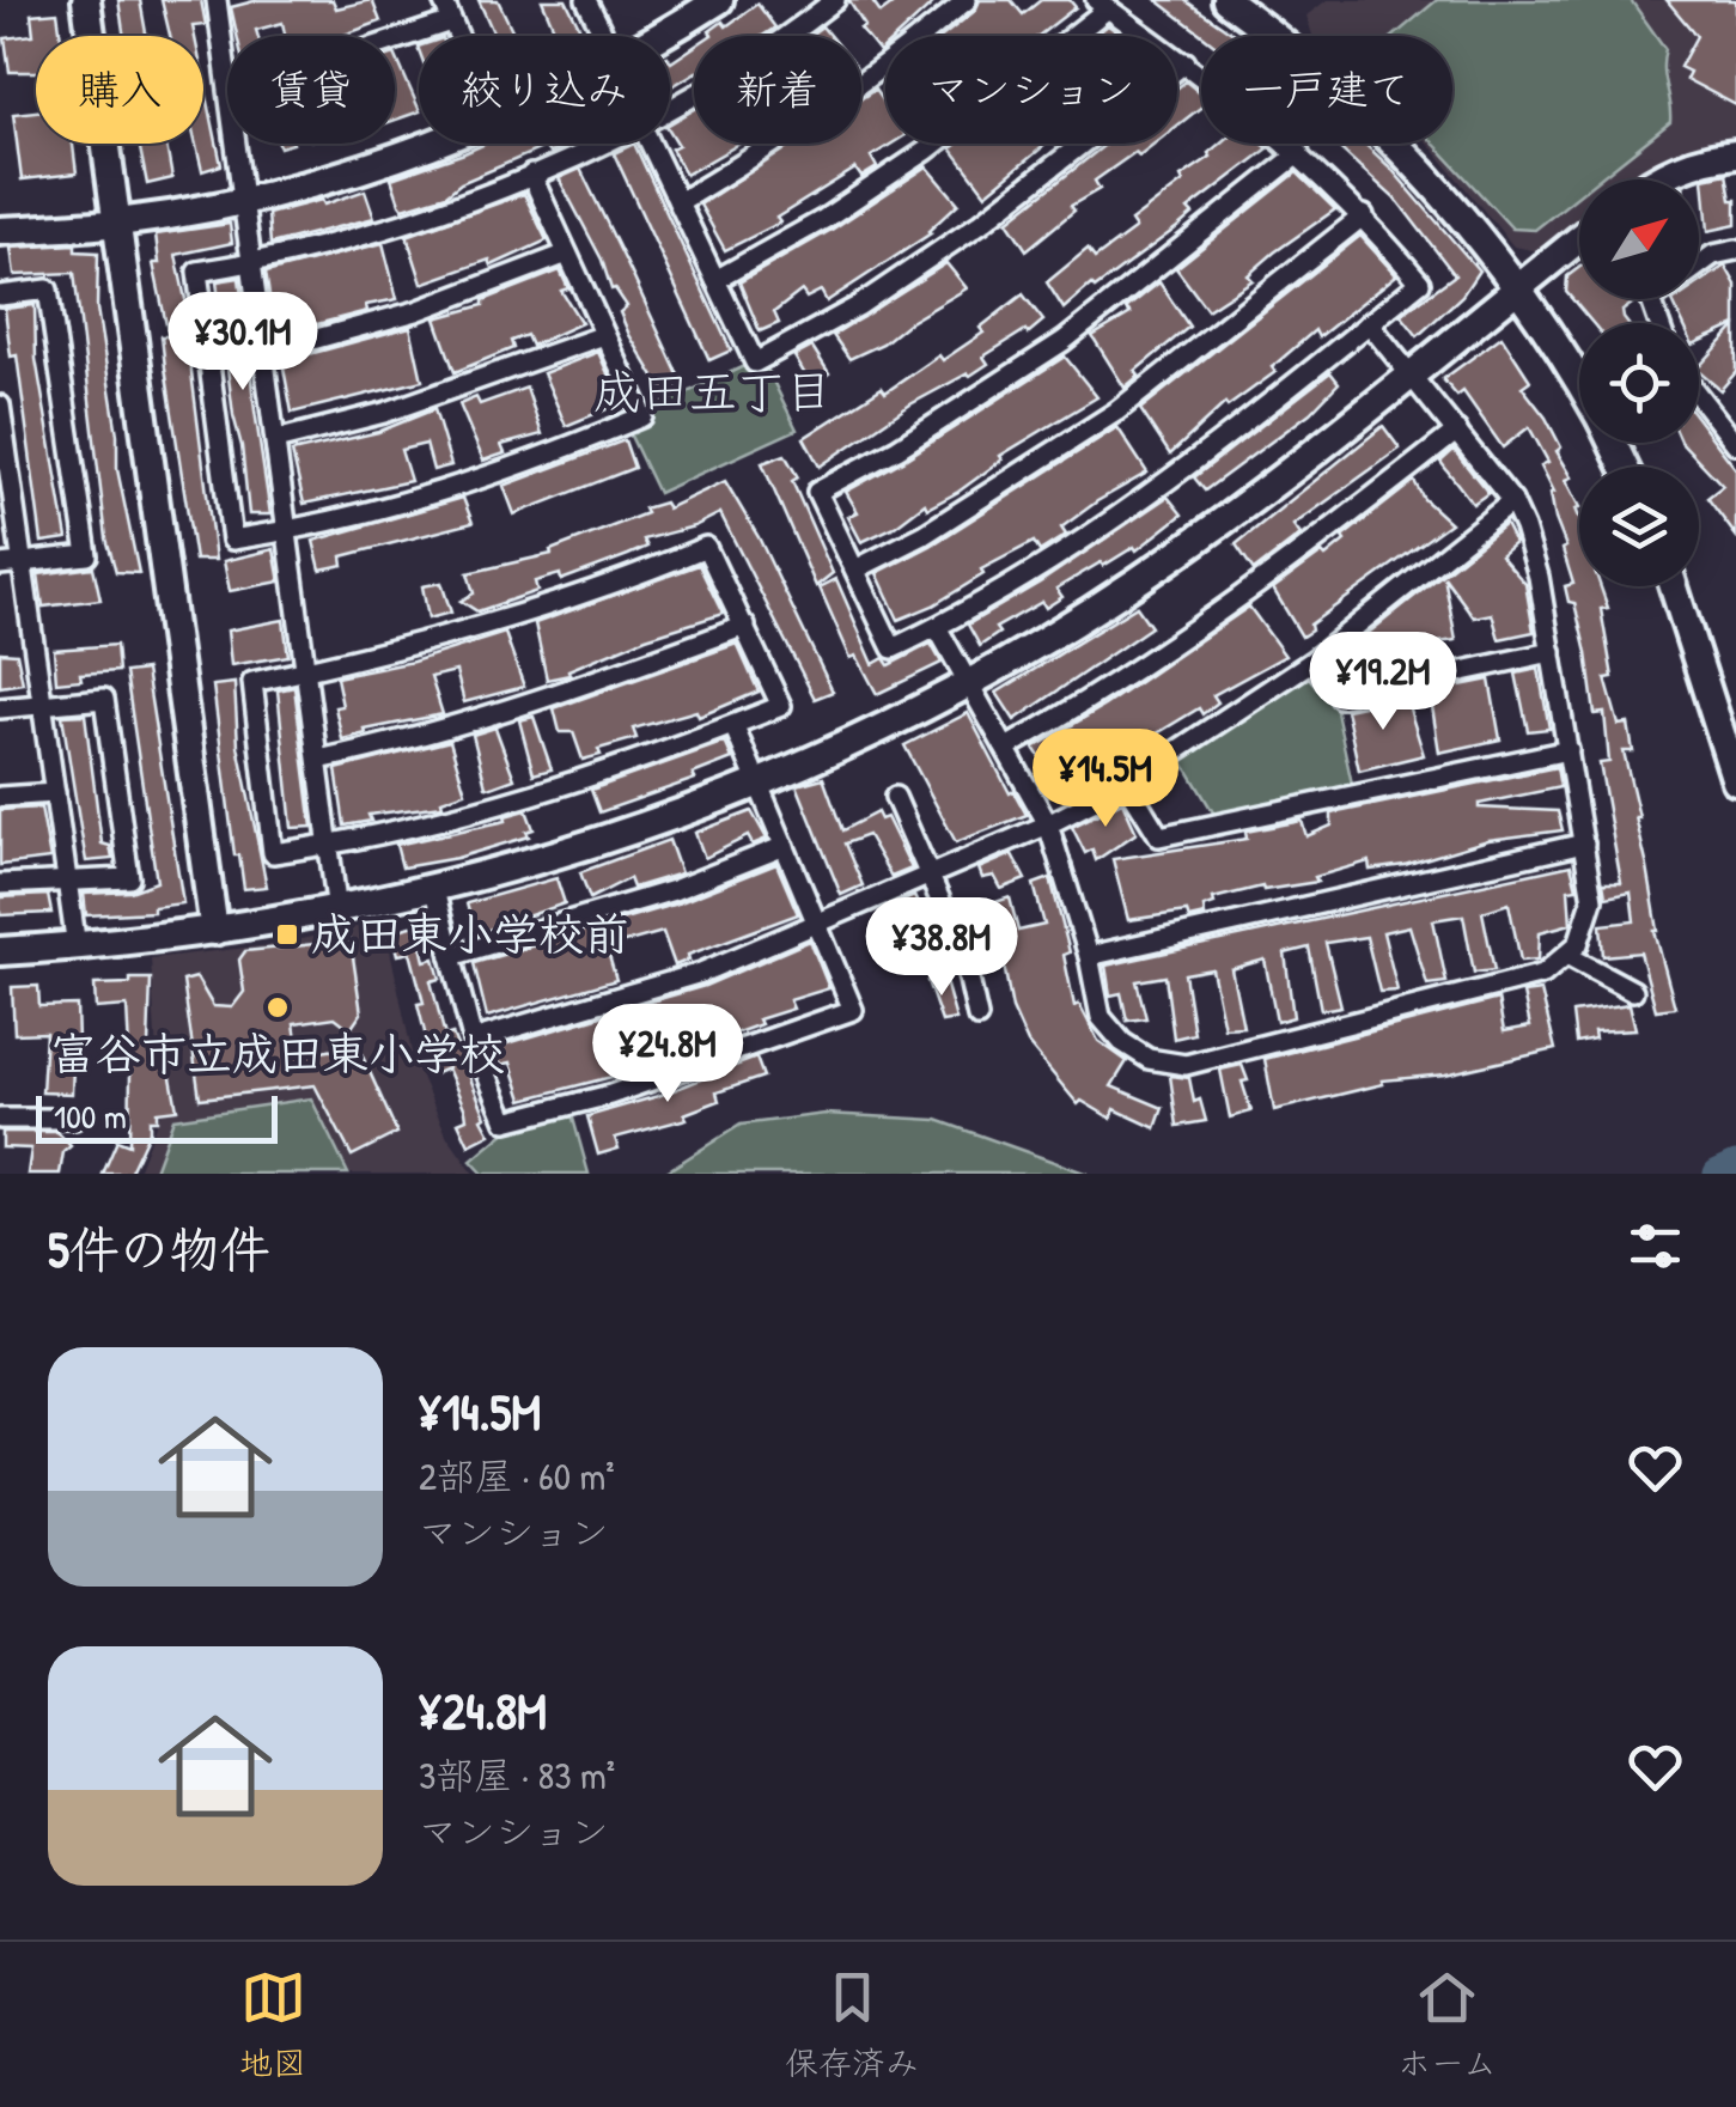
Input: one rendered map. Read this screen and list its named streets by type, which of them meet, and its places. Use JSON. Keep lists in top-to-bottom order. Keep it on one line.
{"districts":["成田五丁目"],"places":{"transit":["成田東小学校前"],"other":["富谷市立成田東小学校"]},"scale_bar":"100 m","north":"top right","page":{"chip":["購入","賃貸","絞り込み","新着","マンション","一戸建て"],"price":["¥30.1M","¥19.2M","¥14.5M","¥38.8M","¥24.8M"],"scale":"100 m","heading":"5件の物件","list":[{"name":"¥14.5M","note":"2部屋 · 60 m² · マンション"},{"name":"¥24.8M","note":"3部屋 · 83 m² · マンション"}],"tabs":["地図","保存済み","ホーム"]}}
